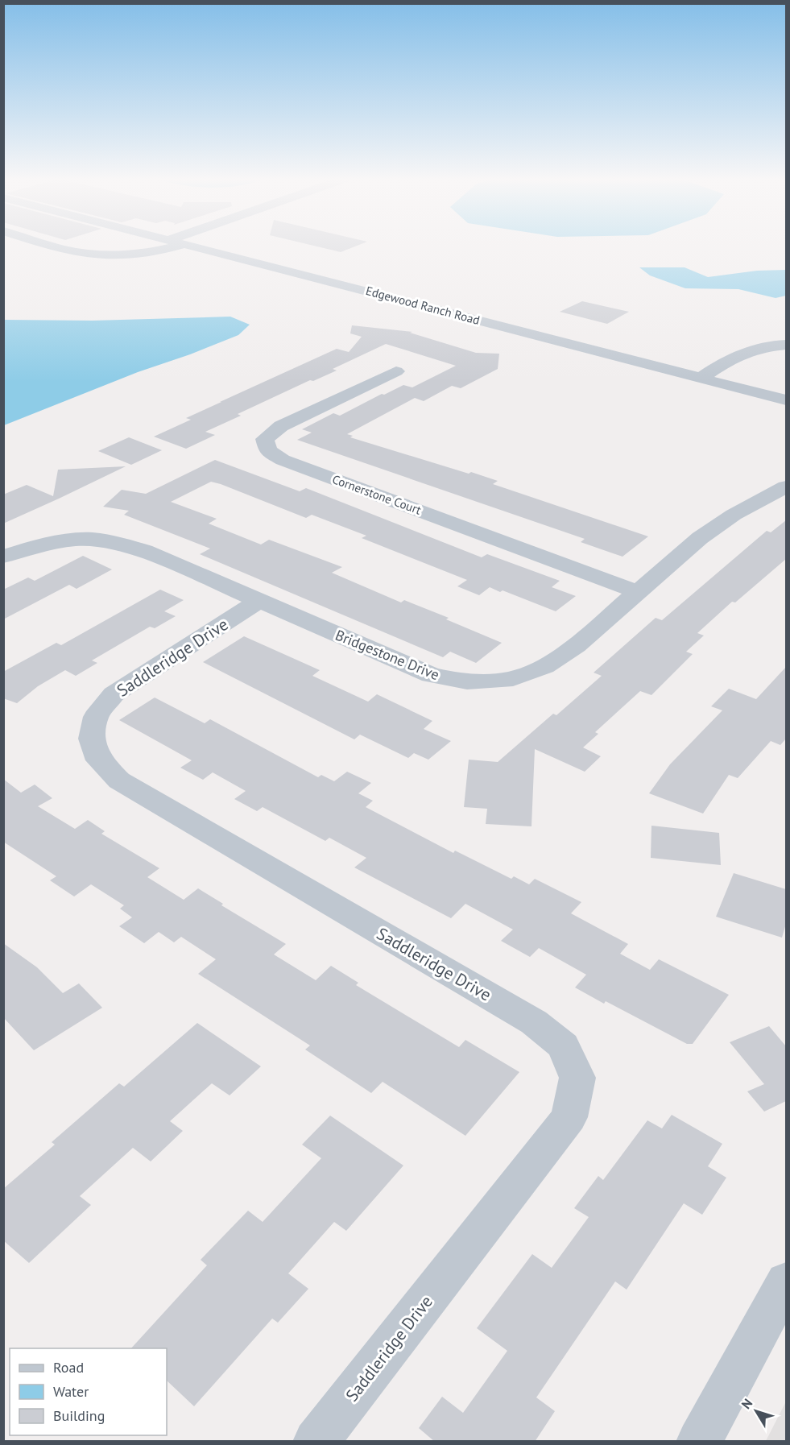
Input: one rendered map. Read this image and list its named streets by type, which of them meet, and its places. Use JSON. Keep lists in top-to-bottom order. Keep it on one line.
{"streets":{"street":["Edgewood Ranch Road","Cornerstone Court","Bridgestone Drive","Saddleridge Drive"]},"crossings":[["Cornerstone Court","Bridgestone Drive"],["Bridgestone Drive","Saddleridge Drive"]],"legend":["Road","Water","Building"],"north":"top left"}
